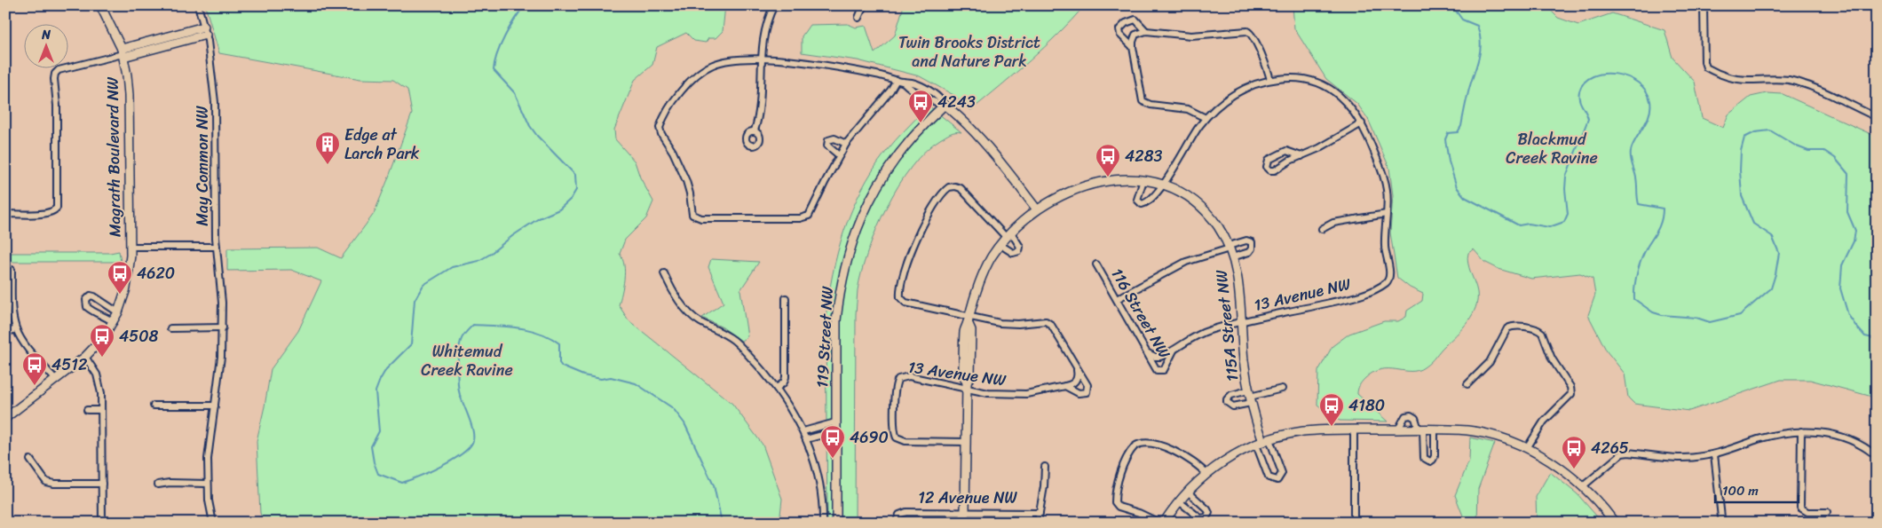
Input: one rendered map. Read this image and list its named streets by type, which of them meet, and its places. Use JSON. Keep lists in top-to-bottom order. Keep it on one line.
{"streets":{"street":["Magrath Boulevard NW","May Common NW","13 Avenue NW","116 Street NW","115A Street NW","119 Street NW","12 Avenue NW"]},"crossings":[["13 Avenue NW","116 Street NW"],["13 Avenue NW","115A Street NW"],["115A Street NW","12 Avenue NW"]],"parks":["Twin Brooks District and Nature Park","Blackmud Creek Ravine","Whitemud Creek Ravine"],"places":{"bus stop":["4243","4283","4620","4508","4512","4180","4690","4265"],"building":["Edge at Larch Park"]},"scale_bar":"100 m","north":"top"}
